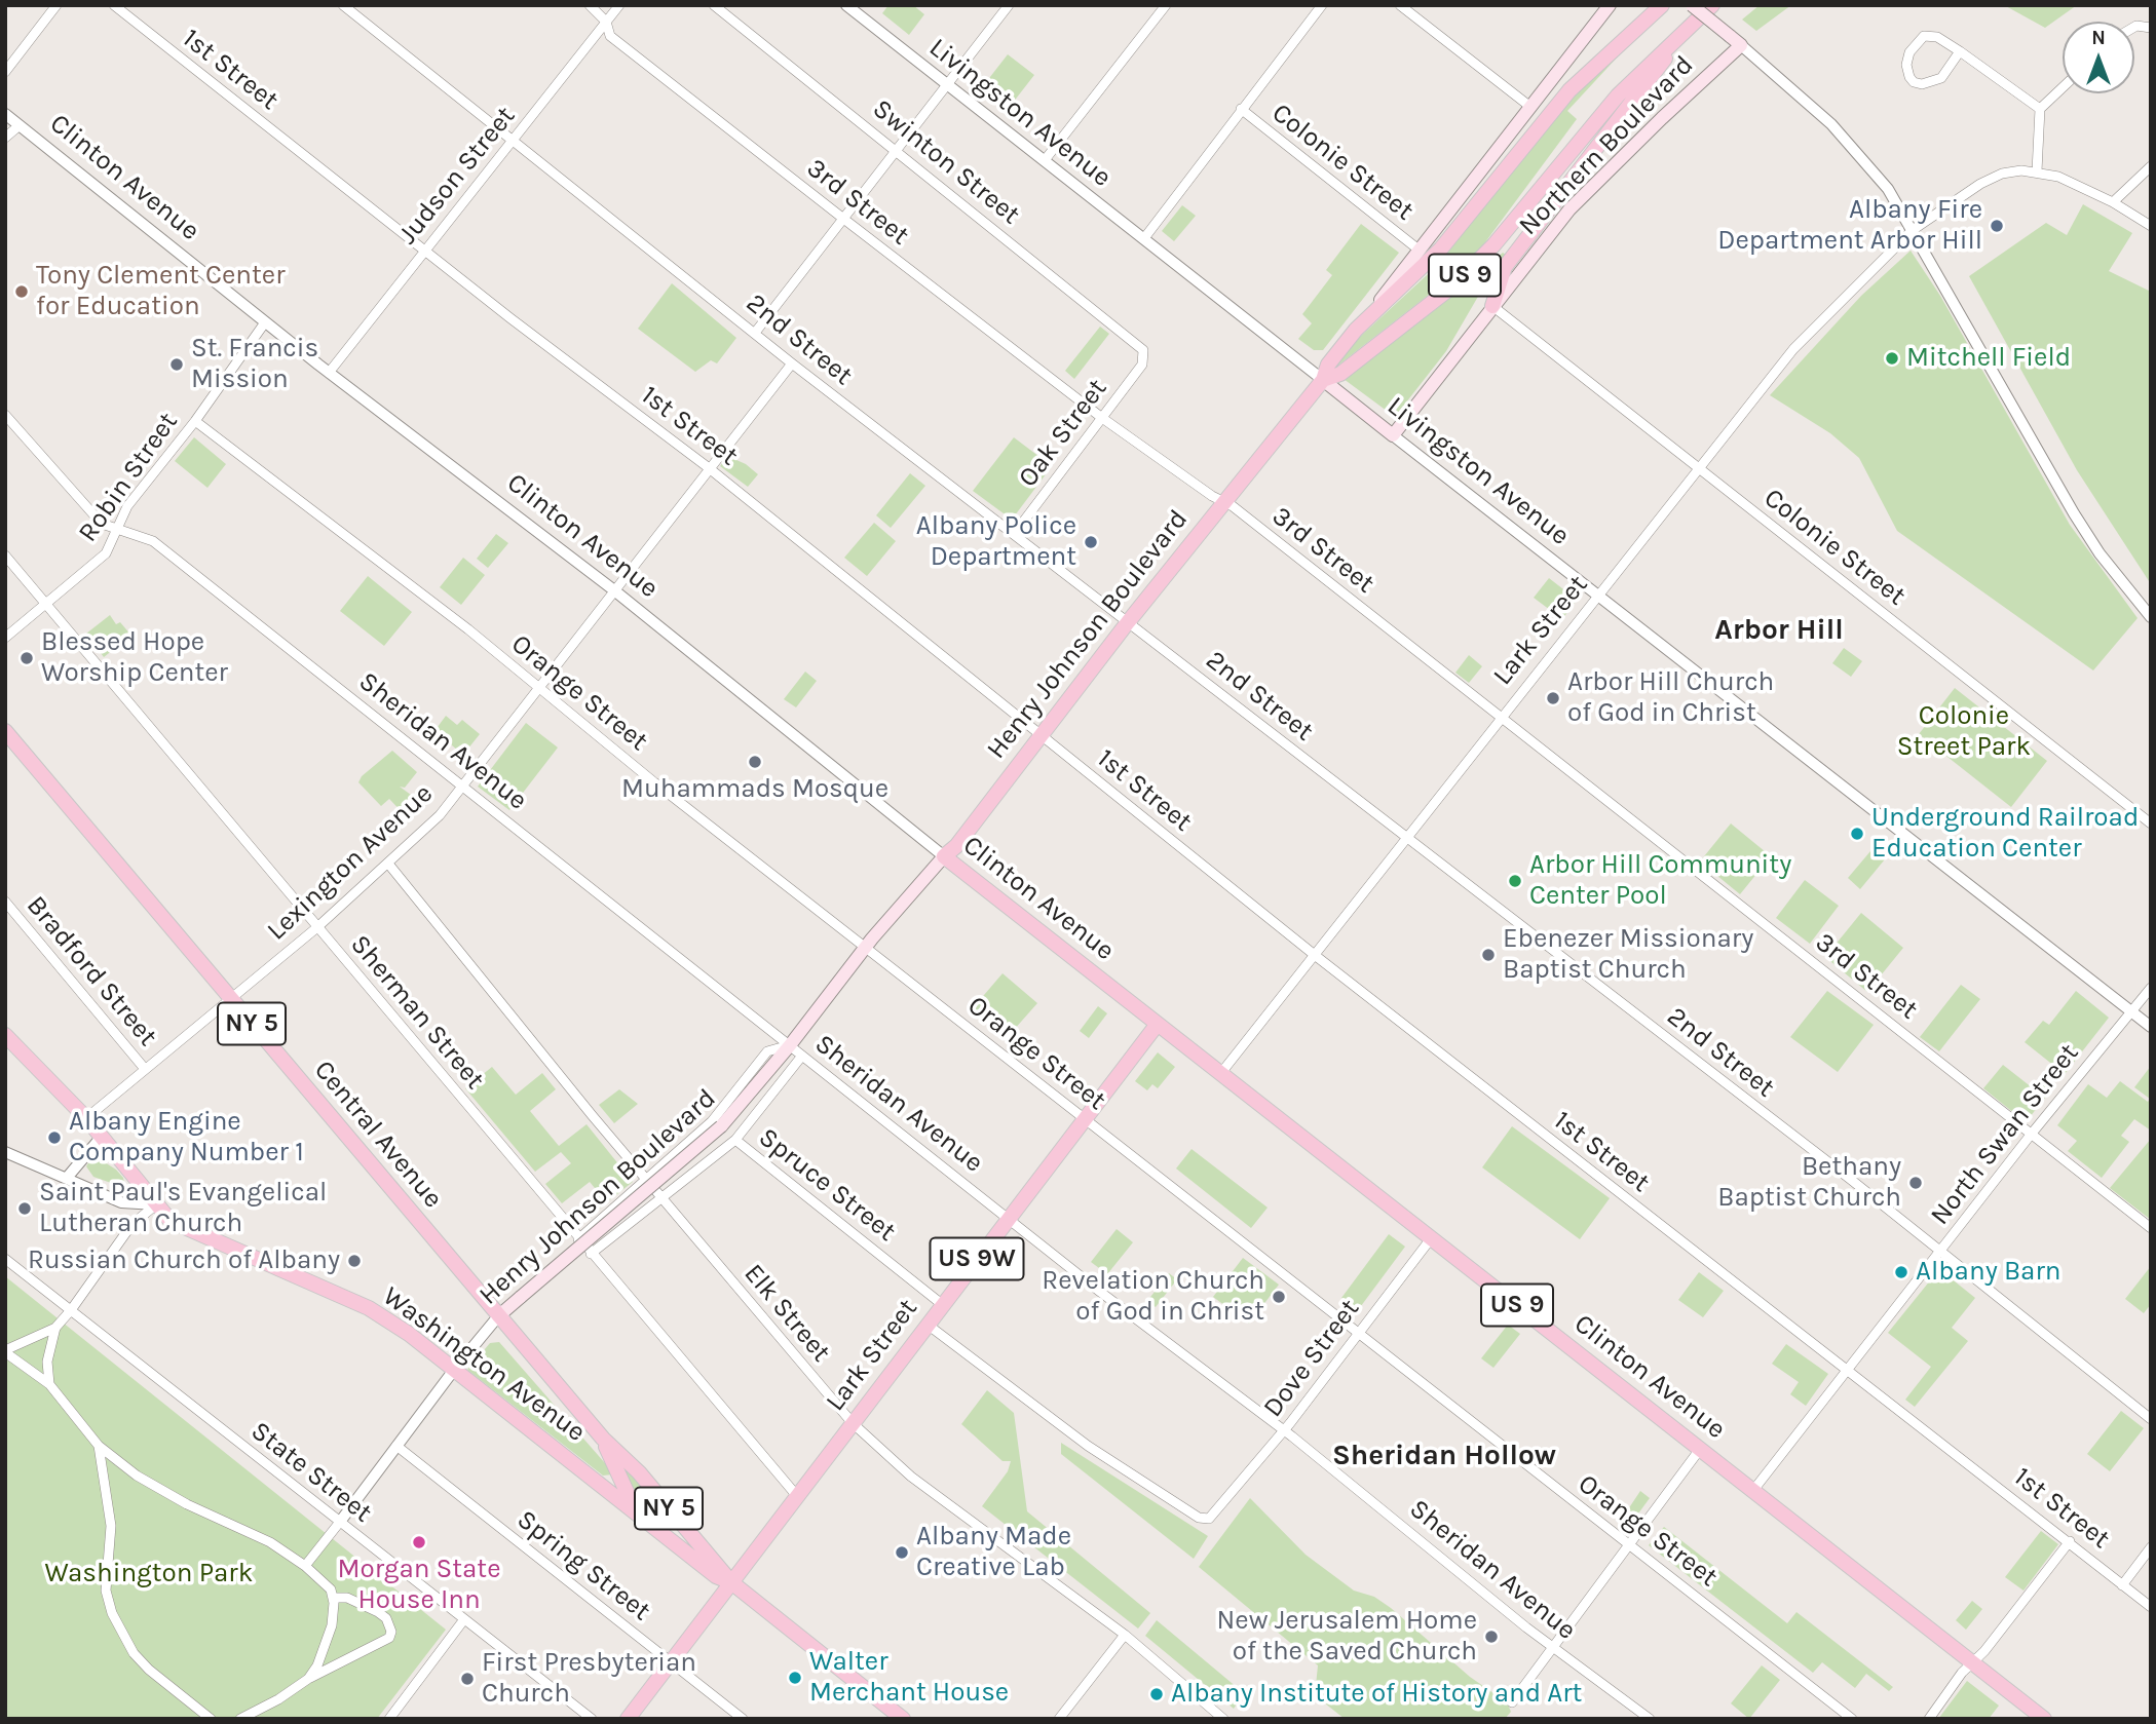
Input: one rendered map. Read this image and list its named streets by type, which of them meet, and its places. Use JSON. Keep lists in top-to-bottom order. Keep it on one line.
{"streets":{"main road":["Livingston Avenue","Northern Boulevard","Clinton Avenue","US 9","Lark Street","Henry Johnson Boulevard","NY 5","Central Avenue","US 9W","Washington Avenue"],"street":["1st Street","Swinton Street","Colonie Street","Judson Street","3rd Street","2nd Street","Oak Street","Robin Street","Orange Street","Sheridan Avenue","Lexington Avenue","Bradford Street","Sherman Street","North Swan Street","Spruce Street","Elk Street","Dove Street","State Street","Spring Street"]},"crossings":[["1st Street","Judson Street"],["1st Street","Lark Street"],["1st Street","Henry Johnson Boulevard"],["1st Street","Lexington Avenue"],["1st Street","North Swan Street"],["Livingston Avenue","Northern Boulevard"],["Livingston Avenue","US 9"],["Livingston Avenue","Lark Street"],["Livingston Avenue","Henry Johnson Boulevard"],["Livingston Avenue","North Swan Street"],["Northern Boulevard","Colonie Street"],["Swinton Street","Oak Street"],["Colonie Street","Lark Street"],["Colonie Street","Henry Johnson Boulevard"],["Judson Street","Clinton Avenue"],["Judson Street","3rd Street"],["Judson Street","2nd Street"],["Clinton Avenue","Robin Street"],["Clinton Avenue","Lark Street"],["Clinton Avenue","Henry Johnson Boulevard"],["Clinton Avenue","Lexington Avenue"],["Clinton Avenue","North Swan Street"],["Clinton Avenue","Dove Street"],["3rd Street","Oak Street"],["3rd Street","Lark Street"],["3rd Street","Henry Johnson Boulevard"],["3rd Street","North Swan Street"],["US 9","Henry Johnson Boulevard"],["2nd Street","Oak Street"],["2nd Street","Lark Street"],["2nd Street","Henry Johnson Boulevard"],["2nd Street","Lexington Avenue"],["2nd Street","North Swan Street"],["Robin Street","Orange Street"],["Robin Street","Sheridan Avenue"],["Robin Street","Sherman Street"],["Lark Street","Orange Street"],["Lark Street","Sheridan Avenue"],["Lark Street","Sherman Street"],["Lark Street","Central Avenue"],["Lark Street","Spruce Street"],["Lark Street","Elk Street"],["Lark Street","Dove Street"],["Lark Street","Washington Avenue"],["Lark Street","Spring Street"],["Henry Johnson Boulevard","Orange Street"],["Henry Johnson Boulevard","Sheridan Avenue"],["Henry Johnson Boulevard","Sherman Street"],["Henry Johnson Boulevard","Central Avenue"],["Henry Johnson Boulevard","Spruce Street"],["Henry Johnson Boulevard","Elk Street"],["Henry Johnson Boulevard","Washington Avenue"],["Henry Johnson Boulevard","State Street"],["Henry Johnson Boulevard","Spring Street"],["Orange Street","Lexington Avenue"],["Orange Street","Dove Street"],["Sheridan Avenue","Lexington Avenue"],["Sheridan Avenue","Spruce Street"],["Sheridan Avenue","Dove Street"],["Lexington Avenue","Bradford Street"],["Lexington Avenue","Sherman Street"],["Lexington Avenue","Central Avenue"],["Lexington Avenue","Elk Street"],["Lexington Avenue","Washington Avenue"],["Central Avenue","Washington Avenue"]],"districts":["Arbor Hill","Sheridan Hollow"],"parks":["Colonie Street Park","Washington Park"],"places":["Albany Fire Department Arbor Hill","Tony Clement Center for Education","Mitchell Field","St. Francis Mission","Albany Police Department","Blessed Hope Worship Center","Arbor Hill Church of God in Christ","Muhammads Mosque","Underground Railroad Education Center","Arbor Hill Community Center Pool","Ebenezer Missionary Baptist Church","Albany Engine Company Number 1","Bethany Baptist Church","Saint Paul's Evangelical Lutheran Church","Russian Church of Albany","Albany Barn","Revelation Church of God in Christ","Morgan State House Inn","Albany Made Creative Lab","New Jerusalem Home of the Saved Church","Walter Merchant House","First Presbyterian Church","Albany Institute of History and Art"],"north":"top"}
